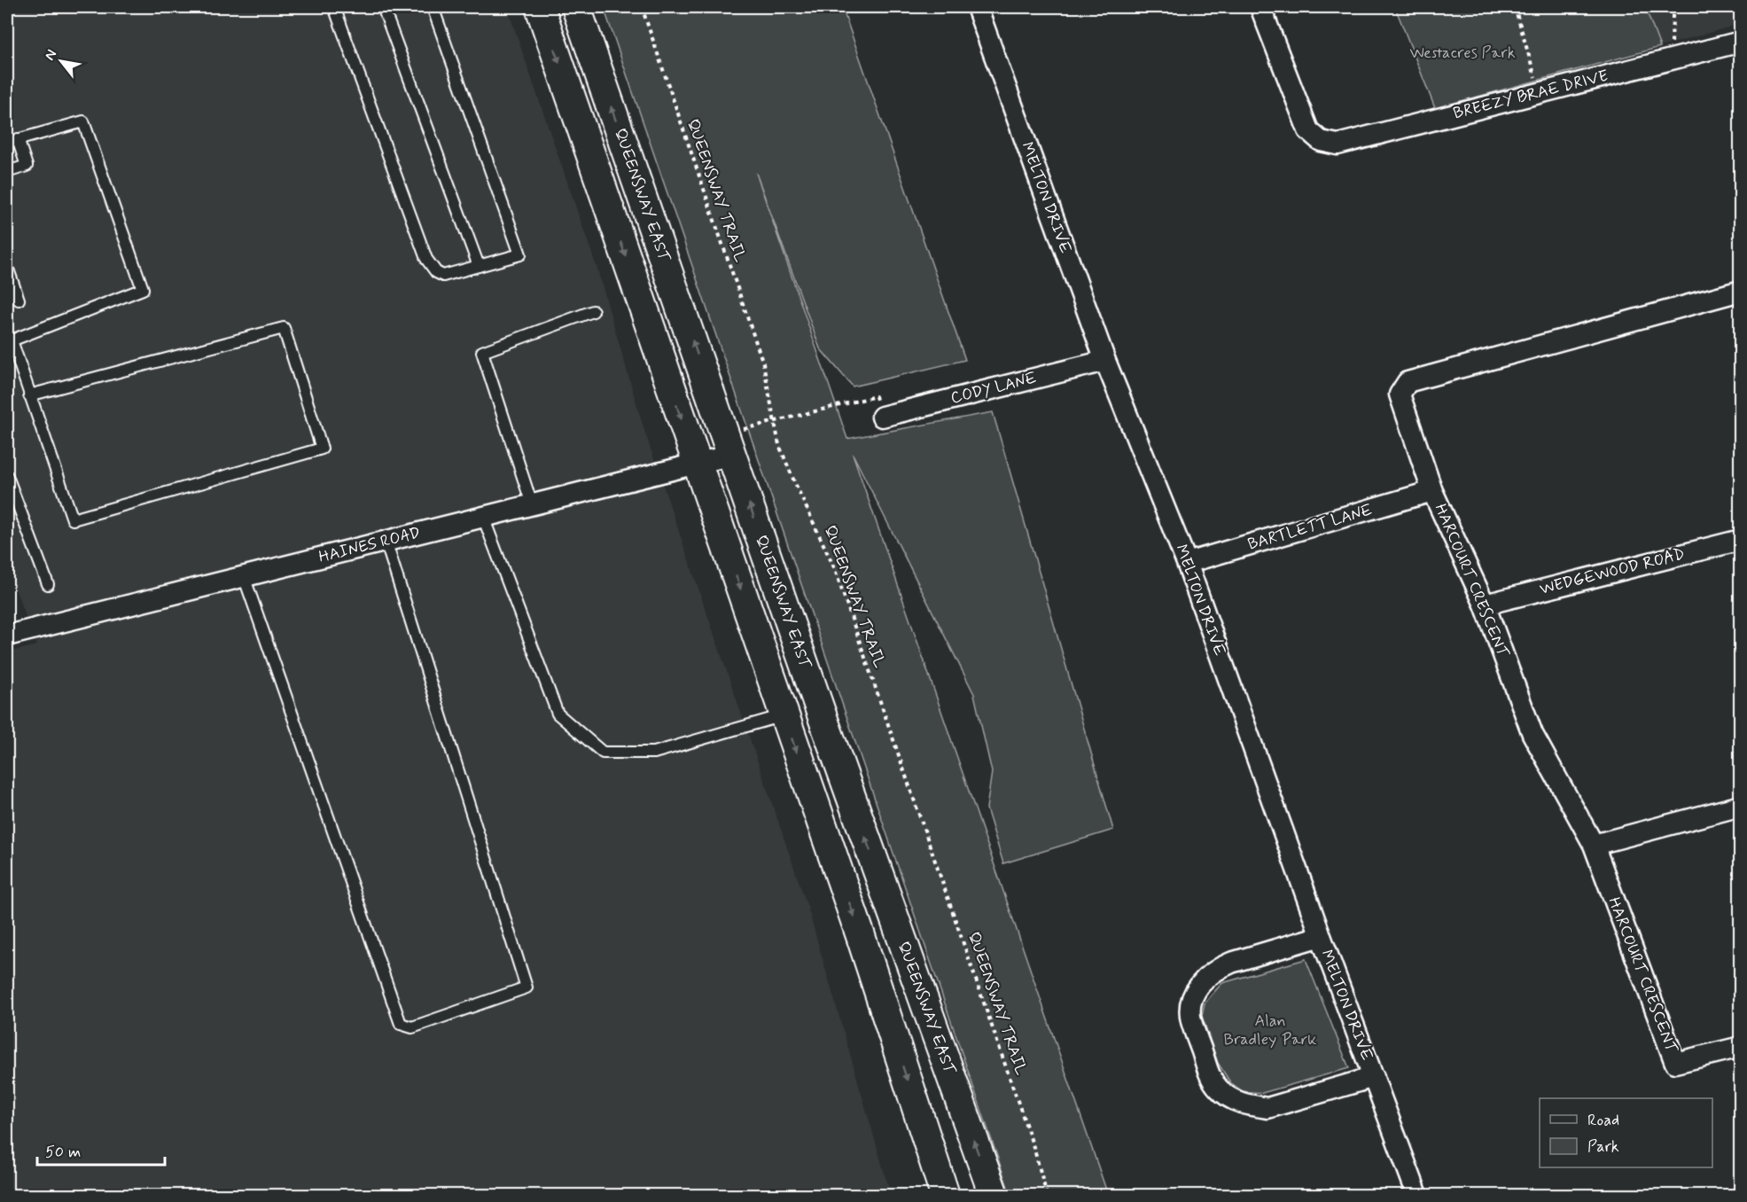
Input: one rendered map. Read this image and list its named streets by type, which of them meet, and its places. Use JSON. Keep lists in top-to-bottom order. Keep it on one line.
{"streets":{"main road":["QUEENSWAY EAST"],"street":["BREEZY BRAE DRIVE","MELTON DRIVE","CODY LANE","BARTLETT LANE","HAINES ROAD","WEDGEWOOD ROAD","HARCOURT CRESCENT"],"path":["QUEENSWAY TRAIL"]},"crossings":[["QUEENSWAY EAST","HAINES ROAD"],["MELTON DRIVE","CODY LANE"],["MELTON DRIVE","BARTLETT LANE"],["BARTLETT LANE","HARCOURT CRESCENT"],["WEDGEWOOD ROAD","HARCOURT CRESCENT"]],"parks":["Westacres Park","Alan Bradley Park"],"legend":["Road","Park"],"scale_bar":"50 m","north":"top left"}
